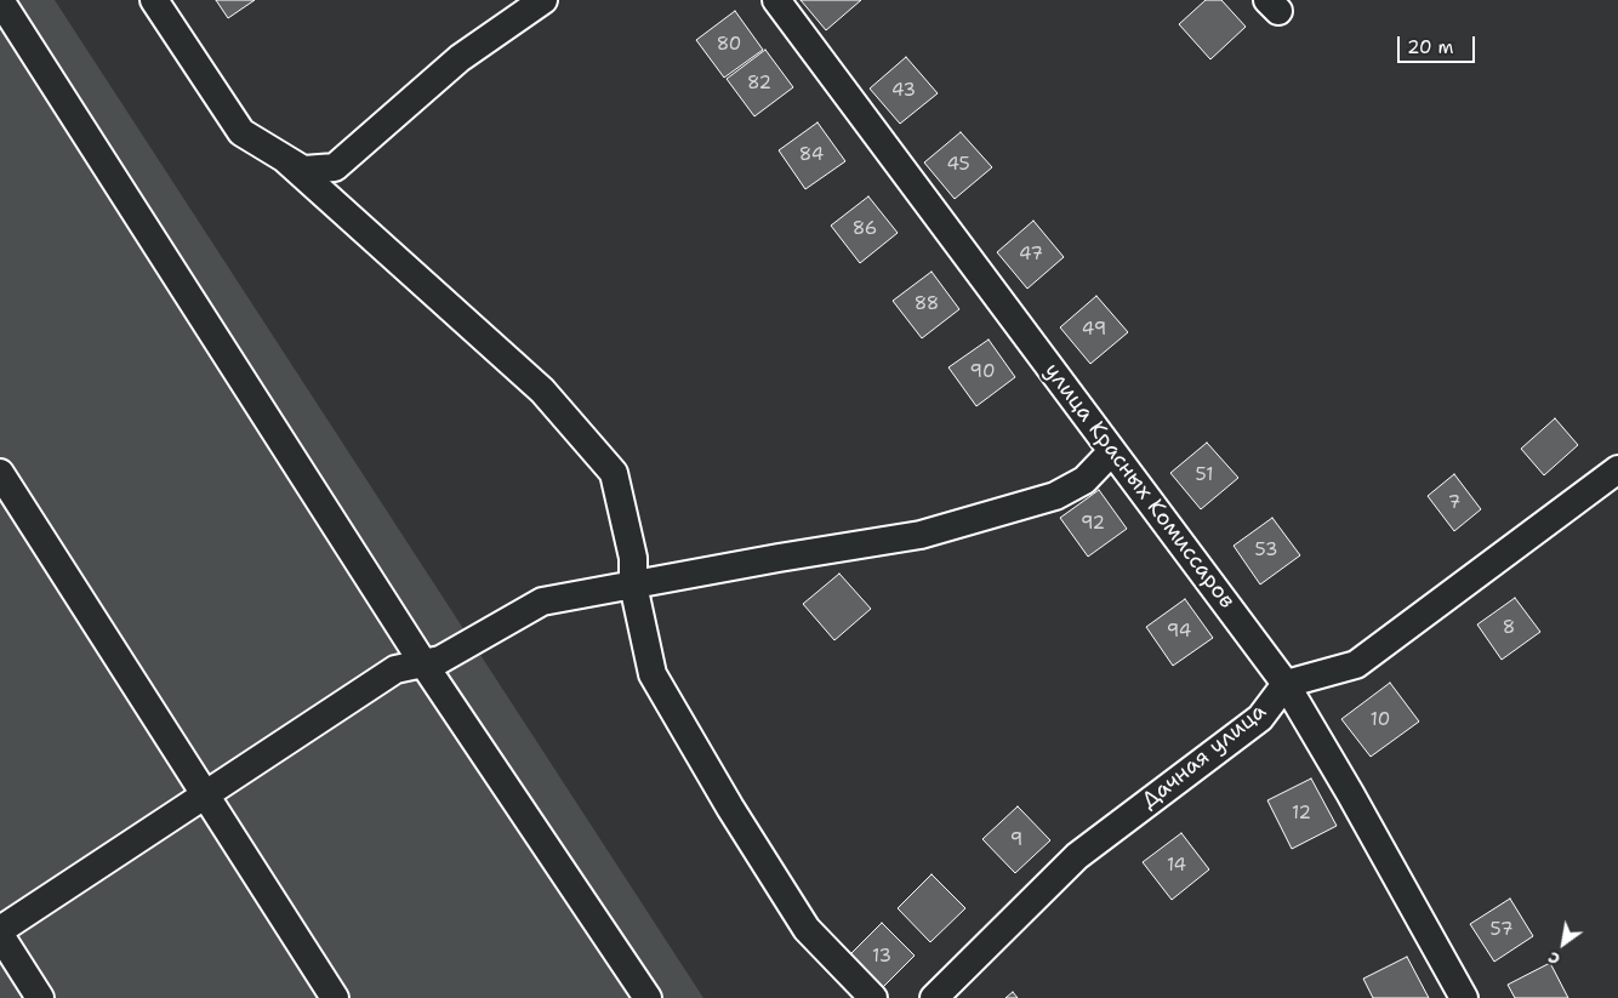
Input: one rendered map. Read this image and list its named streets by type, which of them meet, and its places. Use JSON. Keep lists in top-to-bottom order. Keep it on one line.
{"streets":{"street":["улица Красных Комиссаров","Дачная улица"]},"crossings":[["улица Красных Комиссаров","Дачная улица"]],"house_numbers":["80","82","43","84","45","86","47","88","49","90","51","7","92","53","8","94","10","12","9","14","57","13"],"scale_bar":"20 m","north":"bottom left"}
